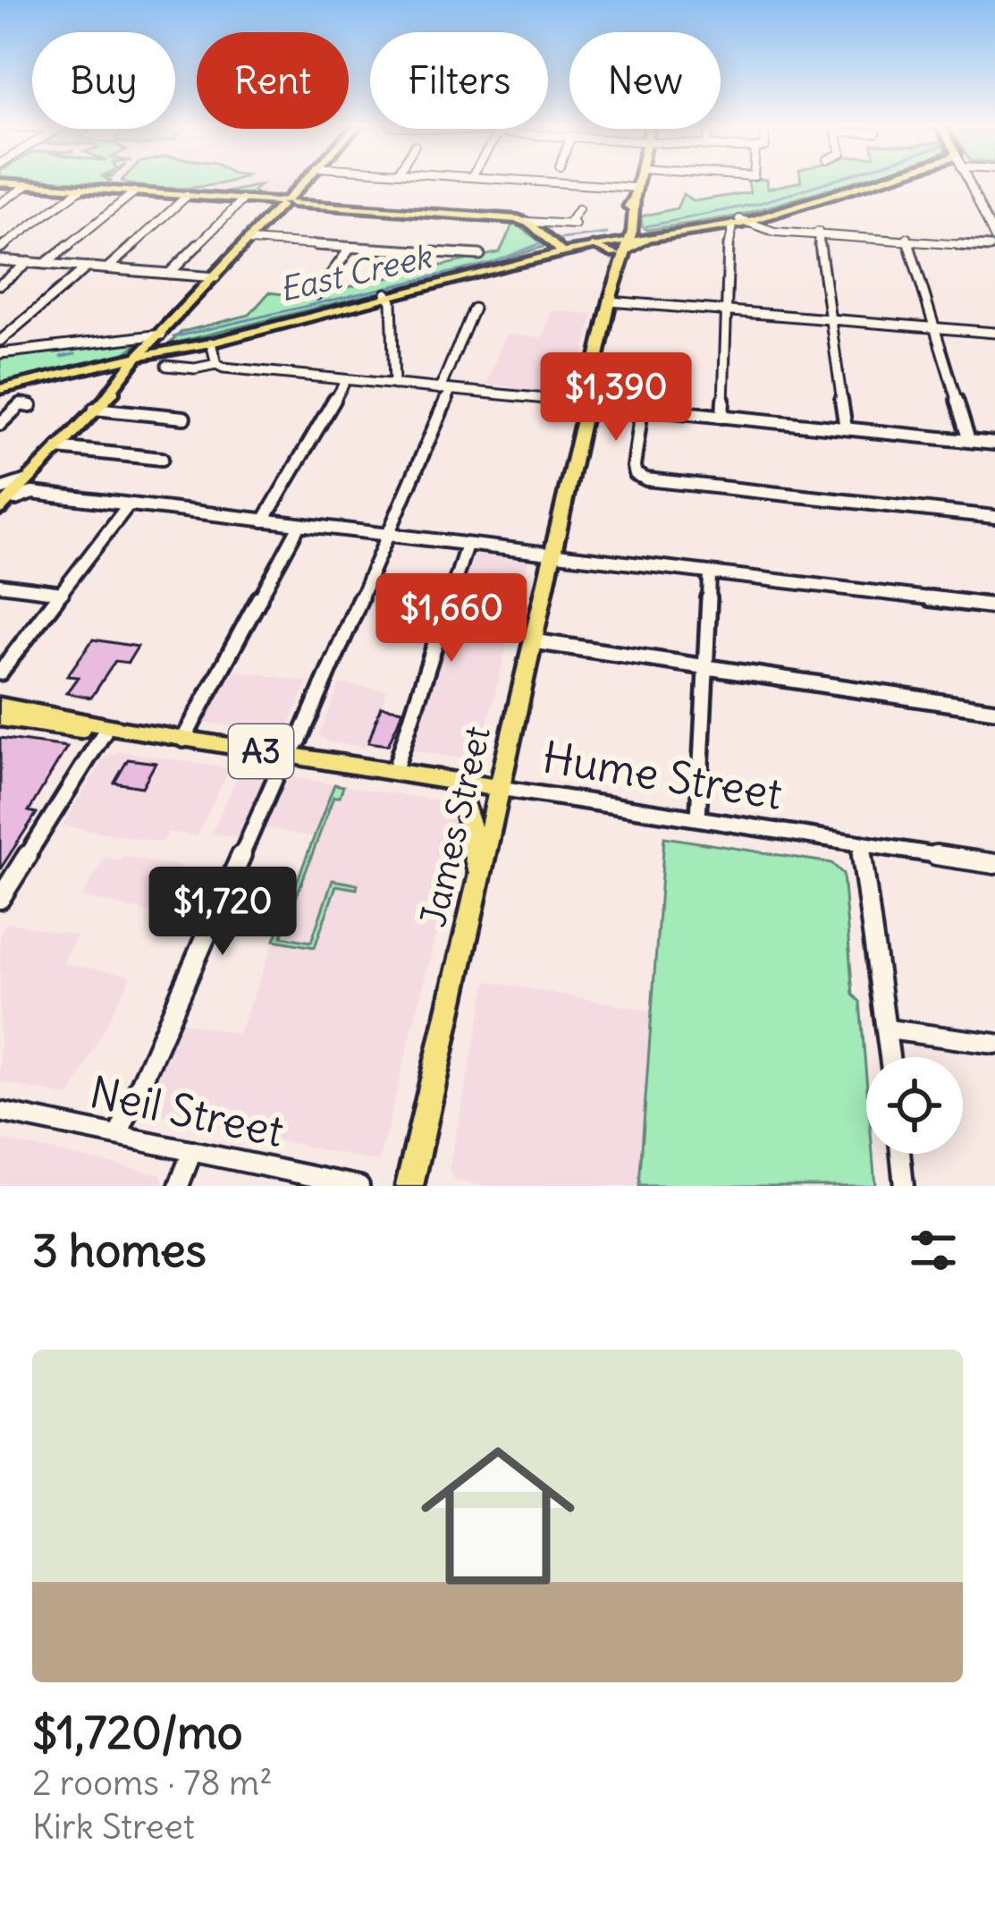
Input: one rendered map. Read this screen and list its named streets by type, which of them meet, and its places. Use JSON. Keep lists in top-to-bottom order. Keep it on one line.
{"streets":{"highway":["A3","Hume Street","James Street"],"street":["Neil Street"]},"crossings":[["Hume Street","James Street"]],"water":["East Creek"],"page":{"chip":["Buy","Rent","Filters","New"],"price":["$1,390","$1,660","$1,720"],"heading":"3 homes","list":[{"name":"$1,720/mo","note":"2 rooms · 78 m² · Kirk Street"}]}}
